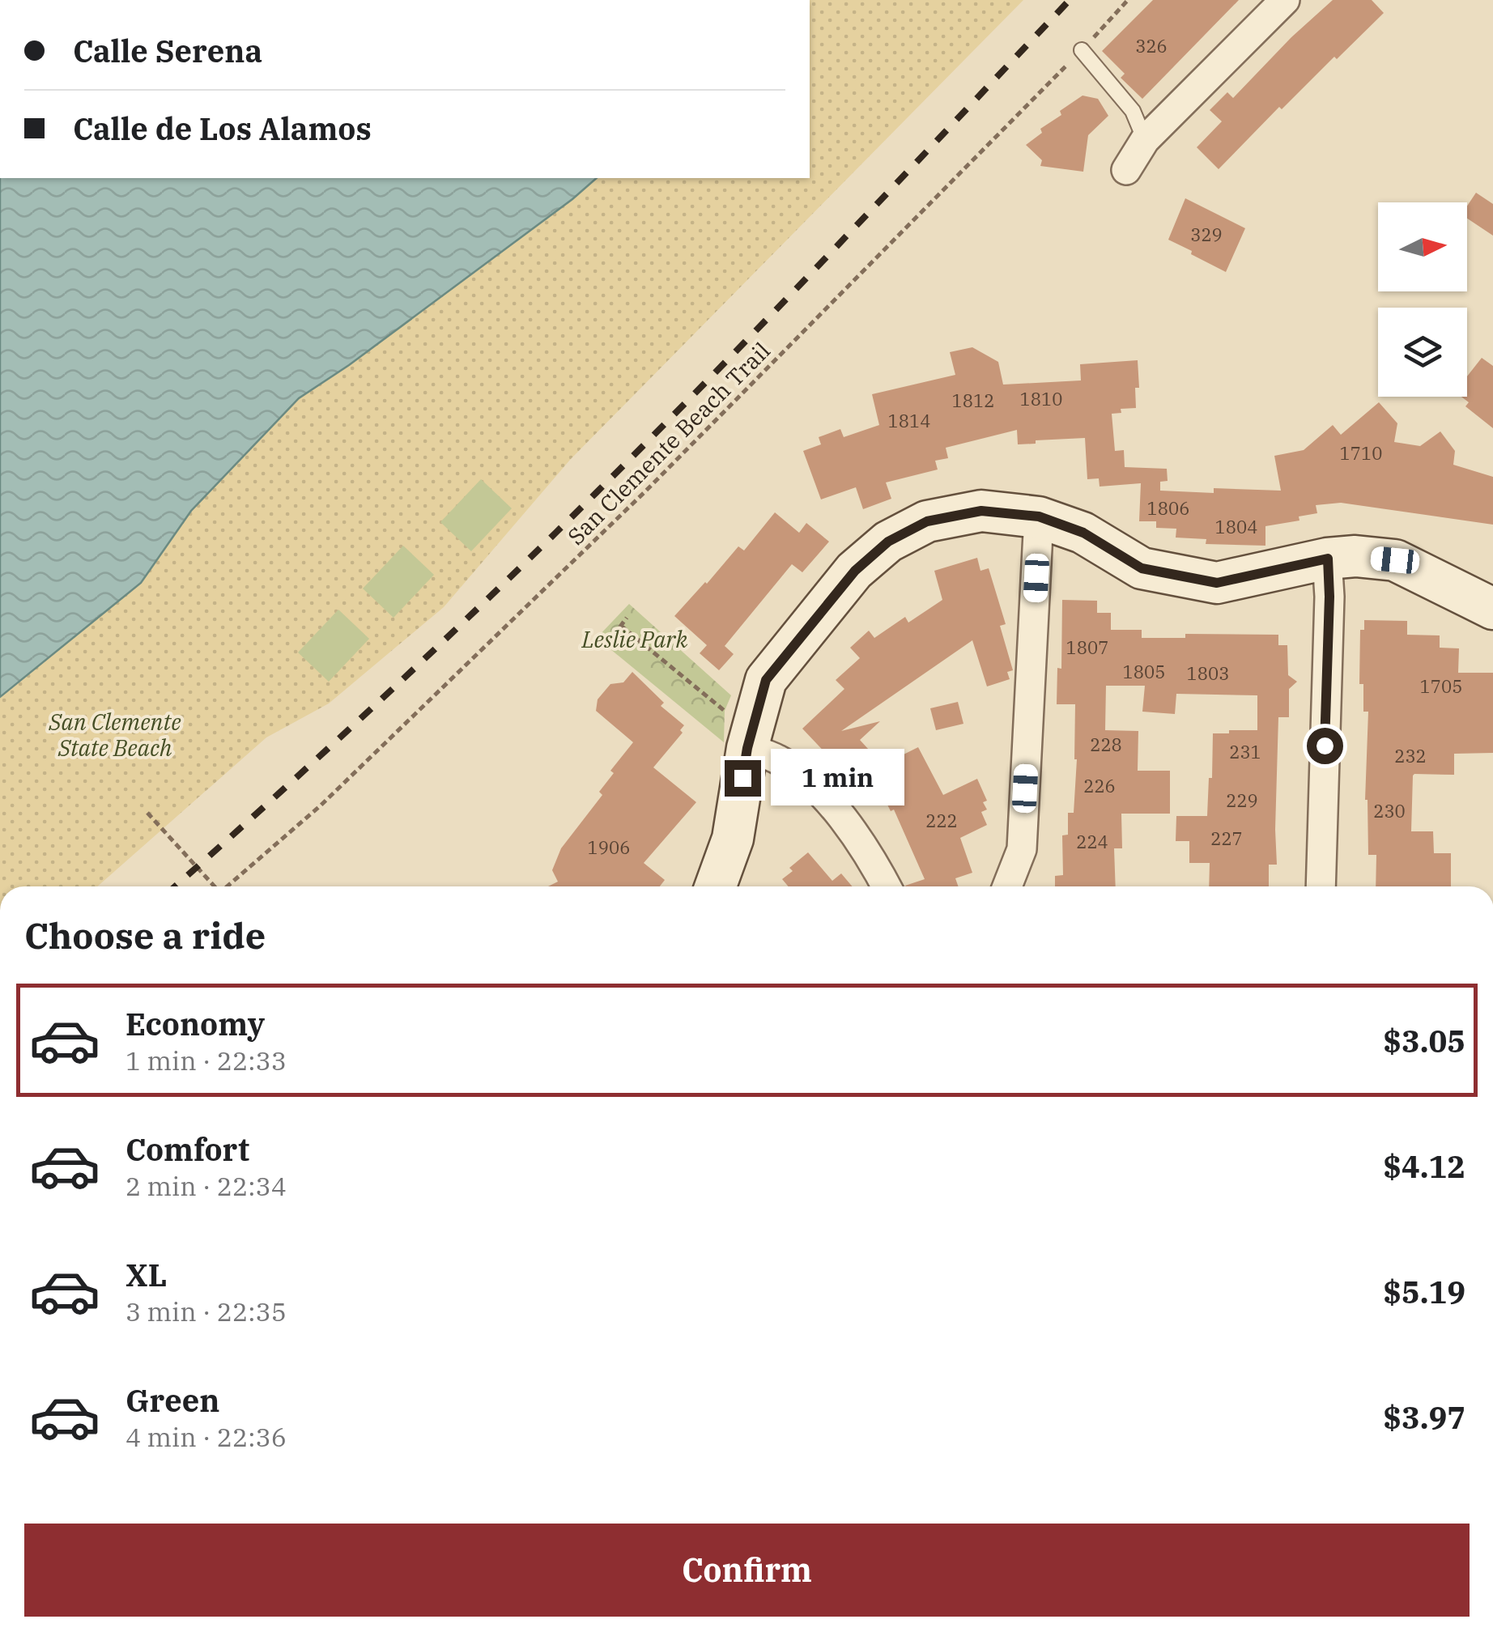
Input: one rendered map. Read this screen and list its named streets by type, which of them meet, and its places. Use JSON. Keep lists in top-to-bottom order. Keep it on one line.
{"streets":{"path":["San Clemente Beach Trail"]},"parks":["Leslie Park","San Clemente State Beach"],"house_numbers":["326","329","1810","1812","1814","1710","1806","1804","1807","1805","1803","1705","228","231","232","226","229","230","222","227","224","1906"],"north":"right","page":{"banner":["Calle Serena","Calle de Los Alamos"],"bubble":"1 min","heading":"Choose a ride","list":[{"name":"Economy","note":"1 min · 22:33","value":"$3.05"},{"name":"Comfort","note":"2 min · 22:34","value":"$4.12"},{"name":"XL","note":"3 min · 22:35","value":"$5.19"},{"name":"Green","note":"4 min · 22:36","value":"$3.97"}],"buttons":"Confirm"}}
